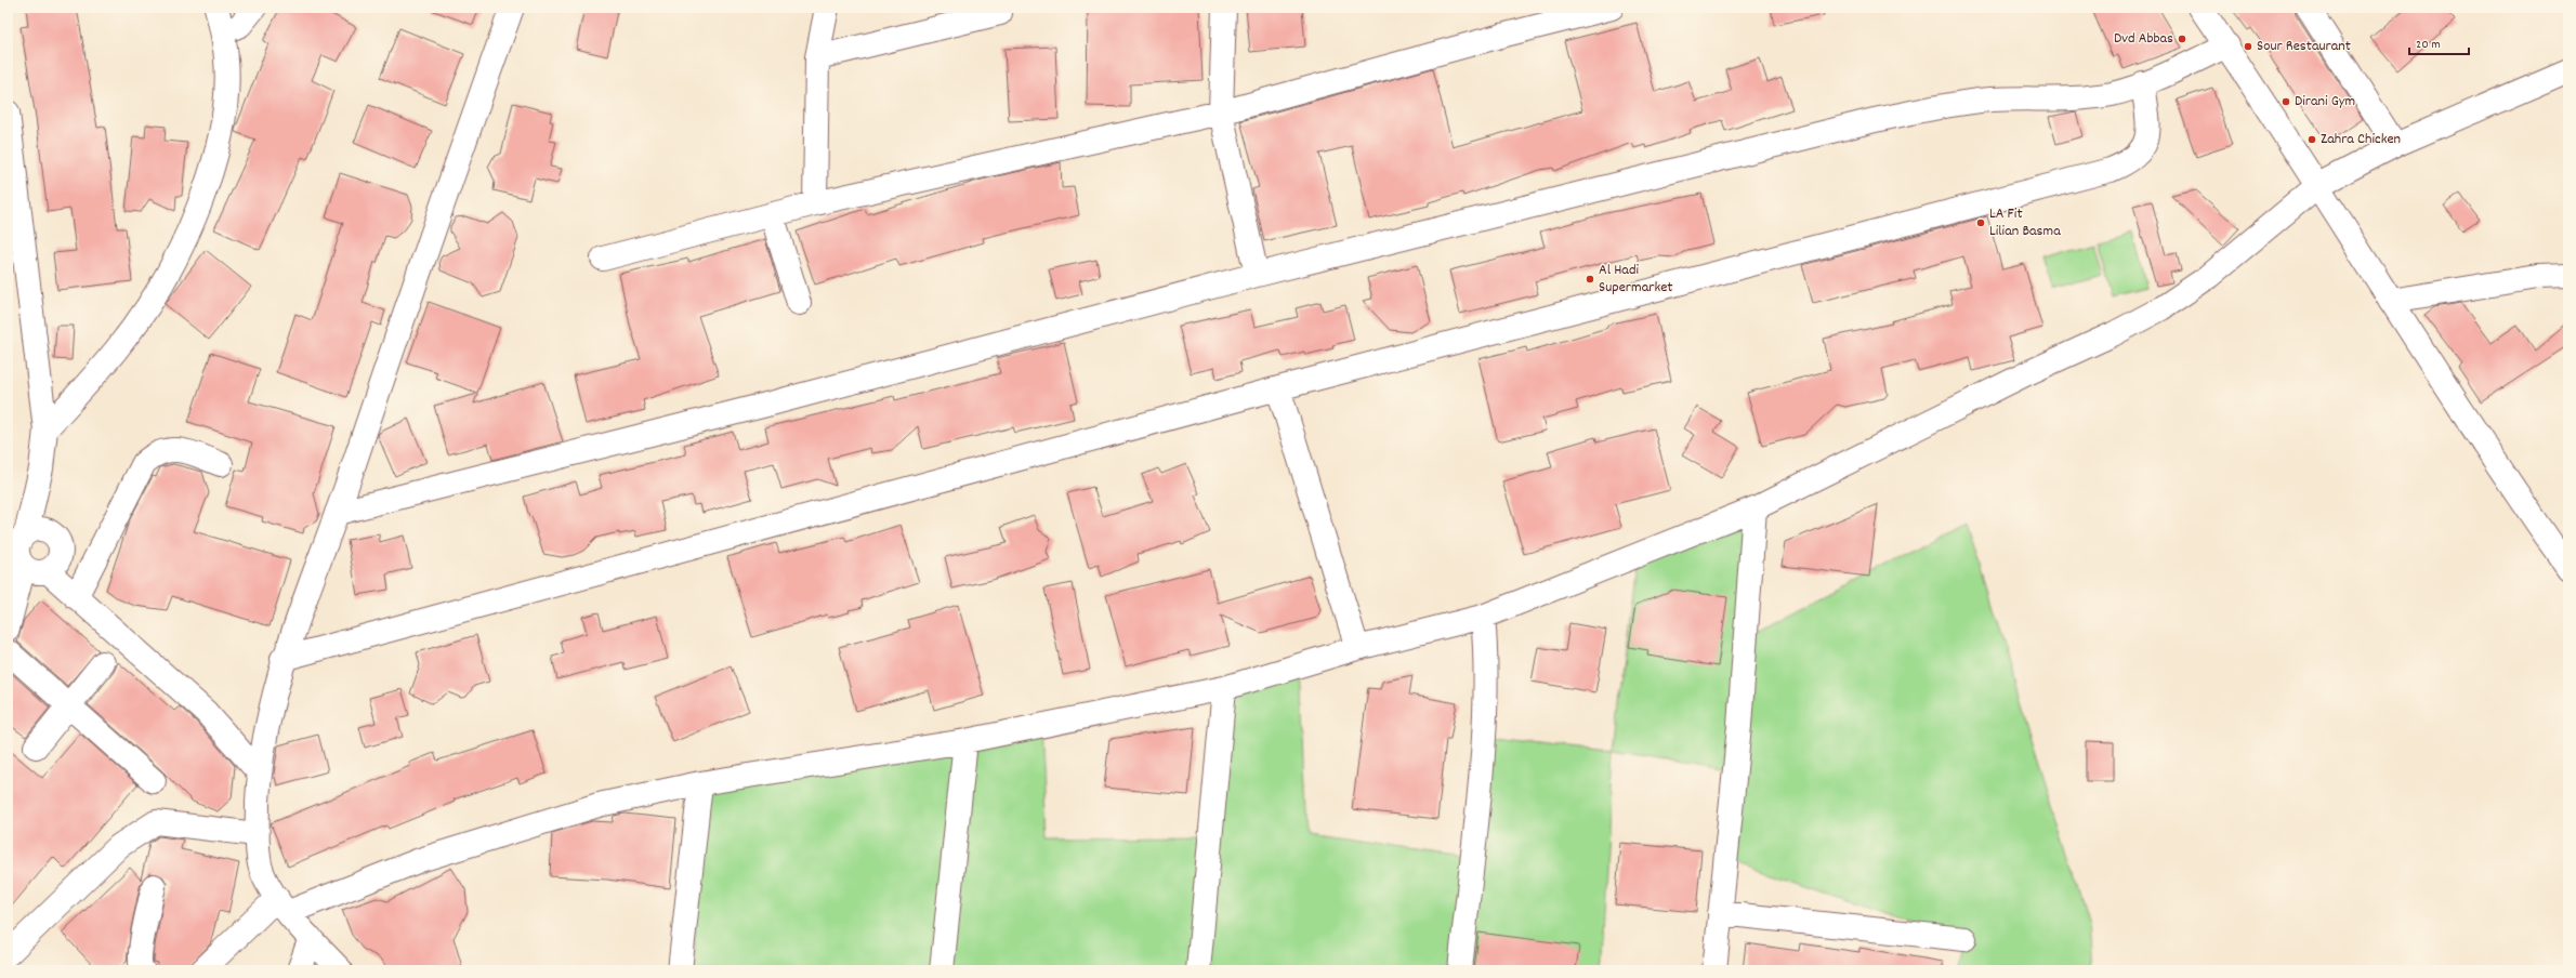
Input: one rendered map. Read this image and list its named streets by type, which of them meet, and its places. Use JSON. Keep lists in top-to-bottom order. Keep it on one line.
{"places":["Dvd Abbas","Sour Restaurant","Dirani Gym","Zahra Chicken","LA Fit Lilian Basma","Al Hadi Supermarket"],"scale_bar":"20 m"}
